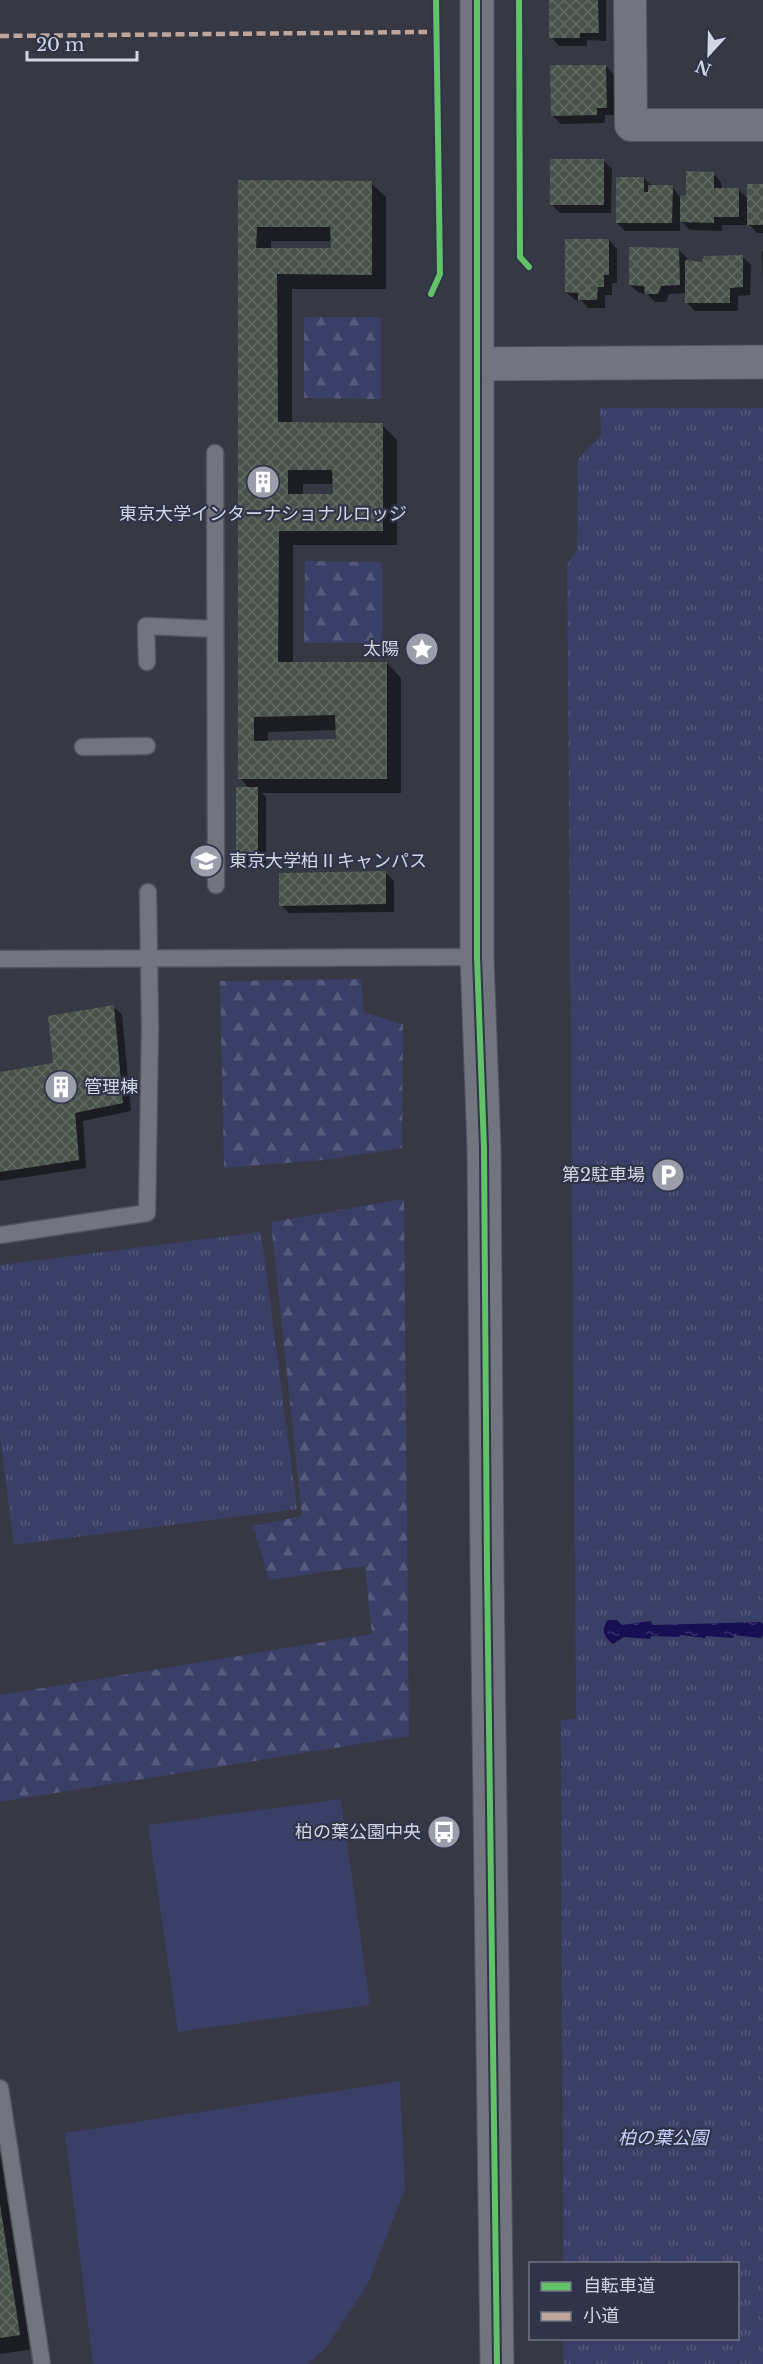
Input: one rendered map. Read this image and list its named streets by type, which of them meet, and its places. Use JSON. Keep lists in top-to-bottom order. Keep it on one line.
{"parks":["柏の葉公園"],"places":{"building":["東京大学インターナショナルロッジ","管理棟"],"place":["太陽"],"school or university":["東京大学柏Ⅱキャンパス"],"parking":["第2駐車場"],"bus stop":["柏の葉公園中央"]},"legend":["自転車道","小道"],"scale_bar":"20 m","north":"bottom"}
